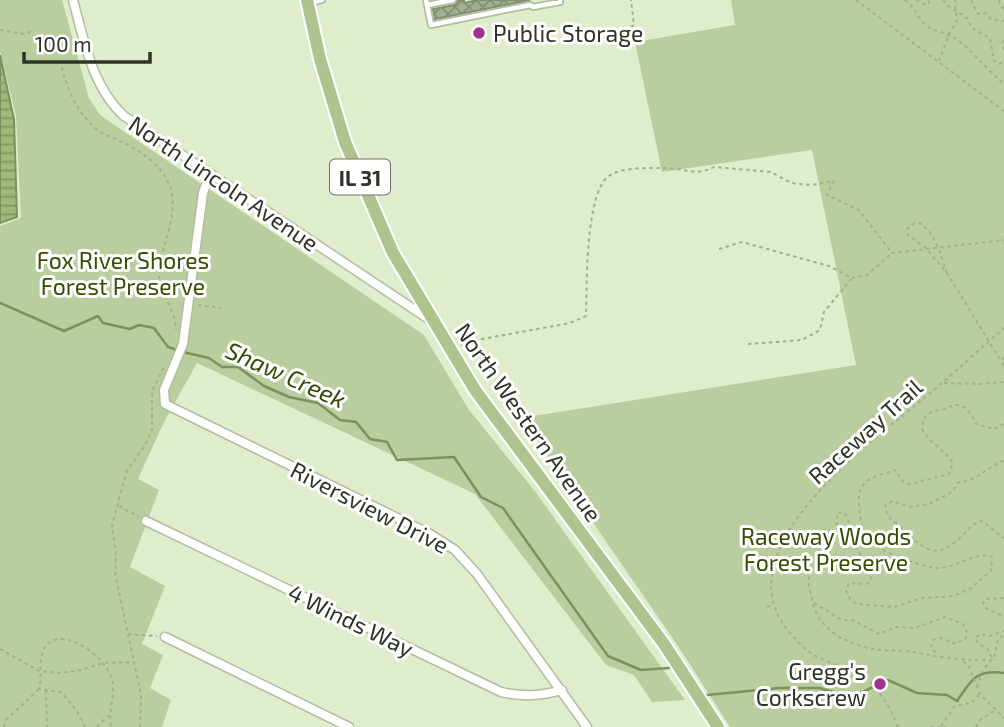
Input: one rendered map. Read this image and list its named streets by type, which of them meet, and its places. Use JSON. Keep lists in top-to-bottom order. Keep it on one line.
{"streets":{"main road":["IL 31","North Western Avenue"],"street":["North Lincoln Avenue","Riversview Drive","4 Winds Way"],"path":["Raceway Trail"]},"crossings":[["North Lincoln Avenue","North Western Avenue"],["Riversview Drive","4 Winds Way"]],"water":["Shaw Creek"],"parks":["Fox River Shores Forest Preserve","Raceway Woods Forest Preserve"],"places":["Public Storage","Gregg's Corkscrew"],"scale_bar":"100 m"}
